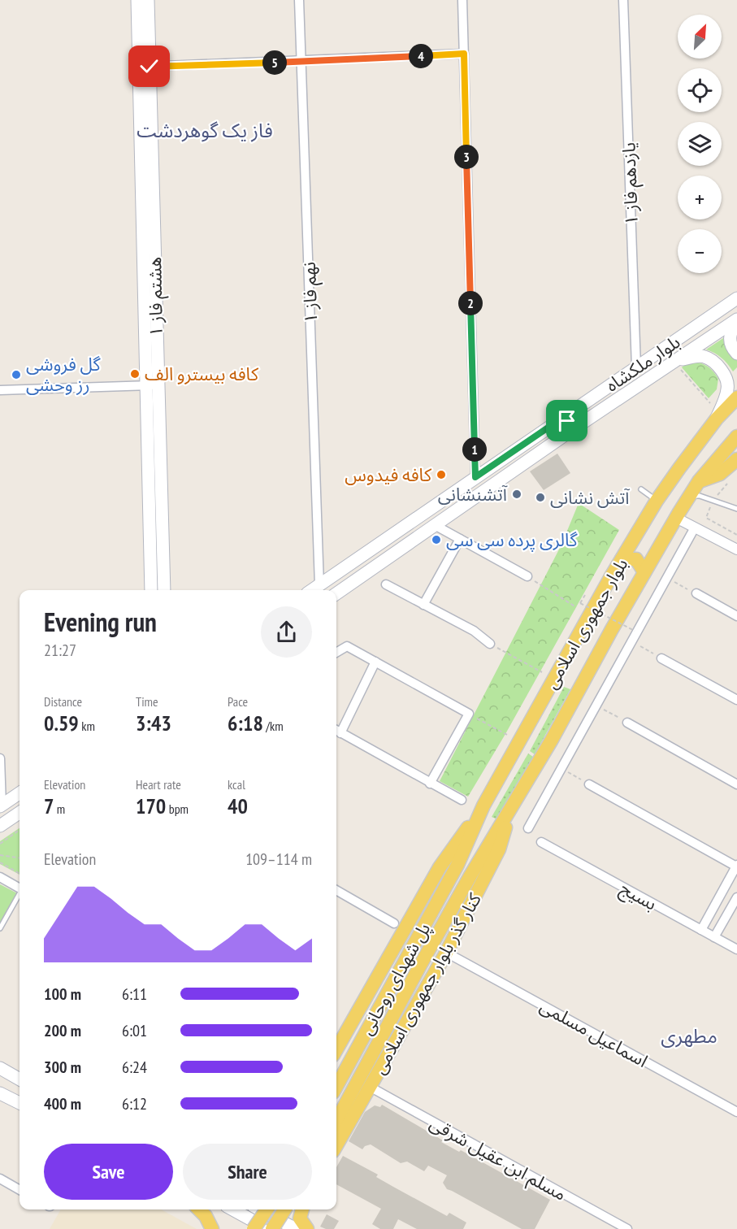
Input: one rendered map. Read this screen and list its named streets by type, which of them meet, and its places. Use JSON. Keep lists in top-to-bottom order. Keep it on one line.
{"streets":{"main road":["هشتم فاز ۱","بلوار ملکشاه","بلوار جمهوری اسلامی","پل شهدای روحانی","کنار گذر بلوار جمهوری اسلامی"],"street":["یازدهم فاز ۱","نهم فاز ۱","بسیج","اسماعیل مسلمی","مسلم ابن عقیل شرقی"]},"crossings":[["یازدهم فاز ۱","بلوار ملکشاه"],["نهم فاز ۱","بلوار ملکشاه"],["بلوار جمهوری اسلامی","پل شهدای روحانی"],["بلوار جمهوری اسلامی","کنار گذر بلوار جمهوری اسلامی"],["کنار گذر بلوار جمهوری اسلامی","مسلم ابن عقیل شرقی"]],"districts":["فاز یک گوهردشت","مطهری"],"places":["کافه بیسترو الف","گل فروشی رز وحشی","كافه فيدوس","آتشنشانی","آتش نشانی","گالری پرده سی سی"],"north":"top right","page":{"map_buttons":["+","−"],"pins":["4","5","3","2","1"],"heading":["Evening run","21:27"],"stats":[["Distance","0.59 km"],["Time","3:43"],["Pace","6:18 /km"],["Elevation","7 m"],["Heart rate","170 bpm"],["kcal","40"]],"chart":["Elevation","109–114 m"],"list":[{"name":"100 m","note":"6:11"},{"name":"200 m","note":"6:01"},{"name":"300 m","note":"6:24"},{"name":"400 m","note":"6:12"}],"buttons":["Save","Share"]}}
